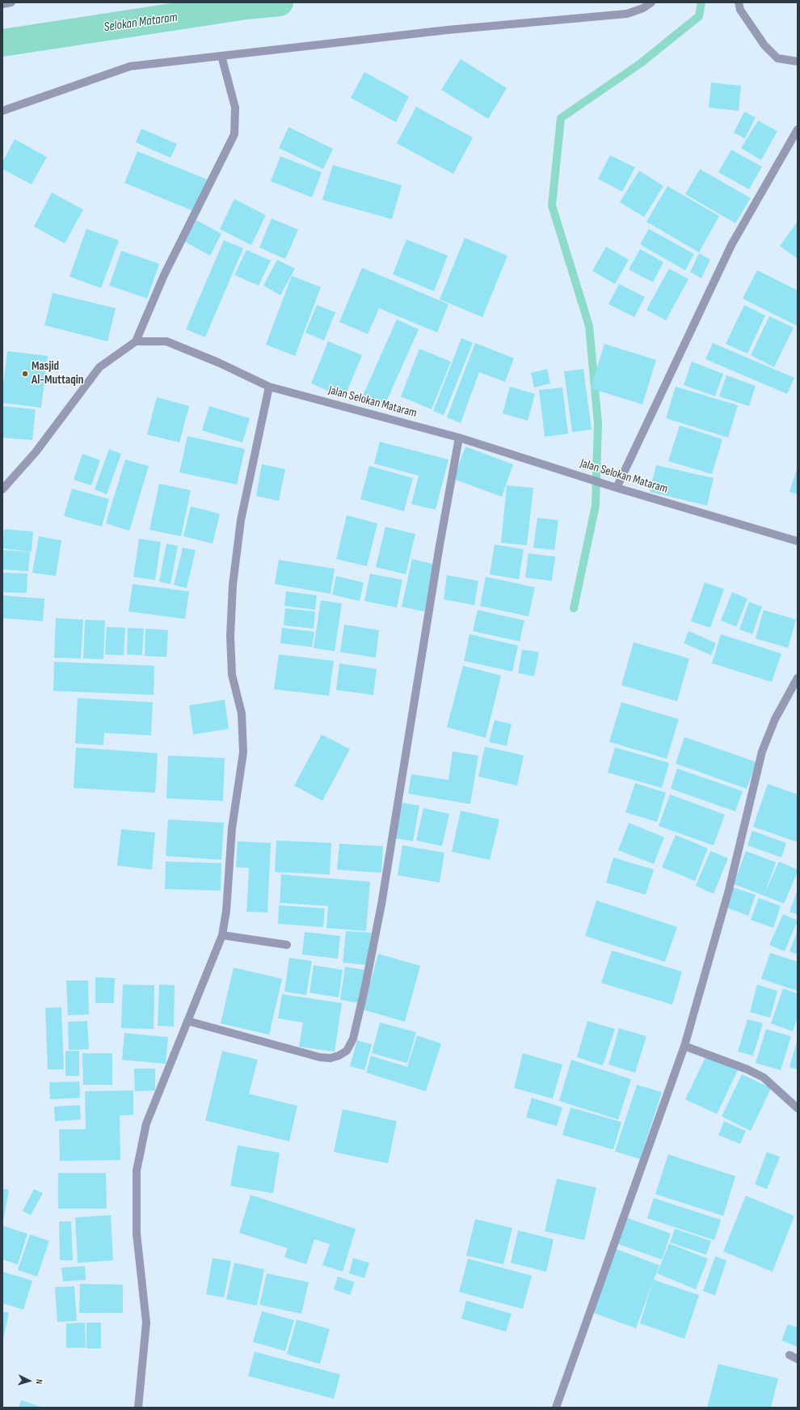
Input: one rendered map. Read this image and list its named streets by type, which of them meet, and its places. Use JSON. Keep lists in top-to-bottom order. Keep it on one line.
{"streets":{"street":["Jalan Selokan Mataram"]},"water":["Selokan Mataram"],"places":["Masjid Al-Muttaqin"],"north":"right"}
